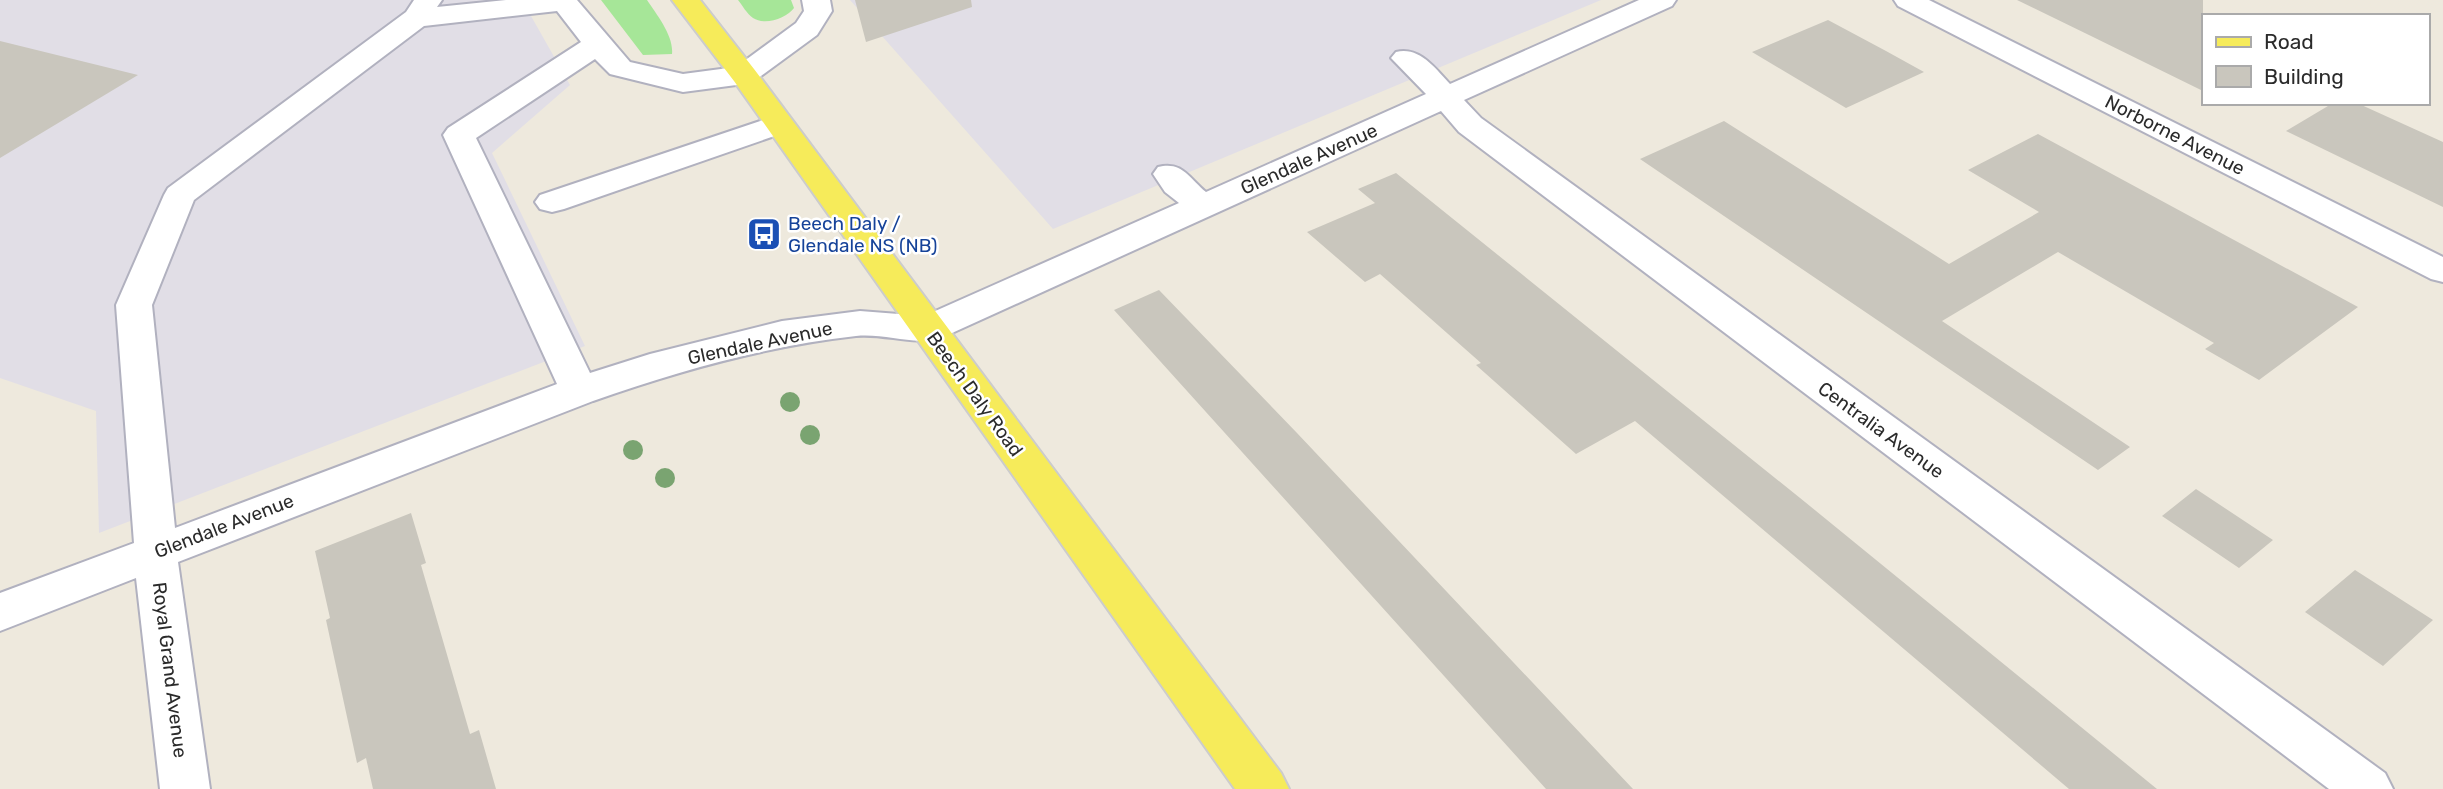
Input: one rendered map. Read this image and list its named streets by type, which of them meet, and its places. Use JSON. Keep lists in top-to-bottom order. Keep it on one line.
{"streets":{"main road":["Beech Daly Road"],"street":["Norborne Avenue","Glendale Avenue","Centralia Avenue","Royal Grand Avenue"]},"crossings":[["Glendale Avenue","Beech Daly Road"],["Glendale Avenue","Centralia Avenue"],["Glendale Avenue","Royal Grand Avenue"]],"places":{"bus stop":["Beech Daly / Glendale NS (NB)"]},"legend":["Road","Building"]}
